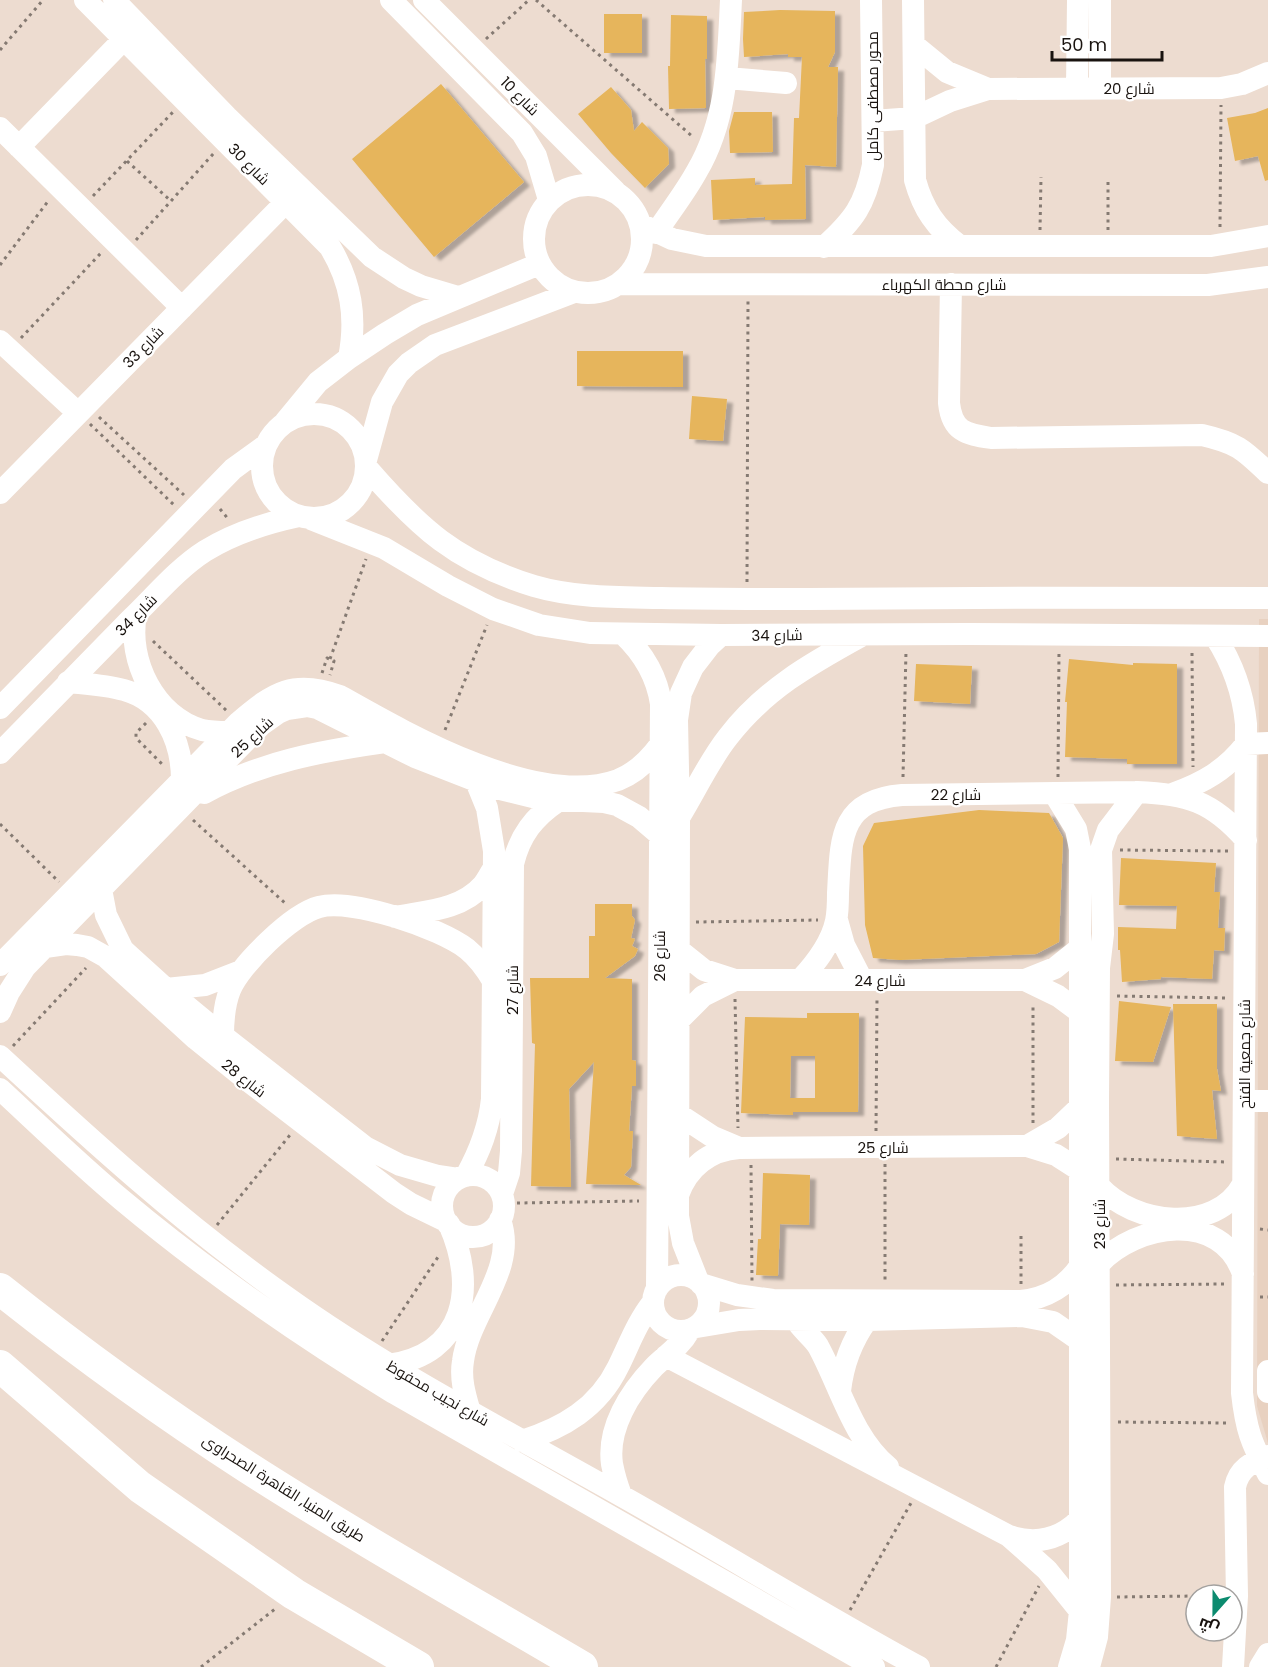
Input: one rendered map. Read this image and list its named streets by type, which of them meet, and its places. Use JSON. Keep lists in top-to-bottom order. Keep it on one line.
{"streets":{"highway":["طريق المنيا, القاهرة الصحراوى"],"street":["شارع 20","شارع 10","محور مصطفى كامل","شارع 30","شارع محطة الكهرباء","شارع 33","شارع 34","شارع 25","شارع 22","شارع 26","شارع 24","شارع 27","شارع جمعية الفتح","شارع 28","شارع 23","شارع نجيب محفوظ"]},"crossings":[["شارع 10","شارع محطة الكهرباء"],["شارع 30","شارع 33"],["شارع 34","شارع 26"],["شارع 34","شارع جمعية الفتح"],["شارع 25","شارع 26"],["شارع 25","شارع 27"],["شارع 25","شارع 28"],["شارع 25","شارع 23"],["شارع 22","شارع 24"],["شارع 22","شارع جمعية الفتح"],["شارع 22","شارع 23"],["شارع 26","شارع 24"],["شارع 24","شارع 23"],["شارع 27","شارع 28"],["شارع 27","شارع نجيب محفوظ"]],"scale_bar":"50 m","north":"bottom"}
